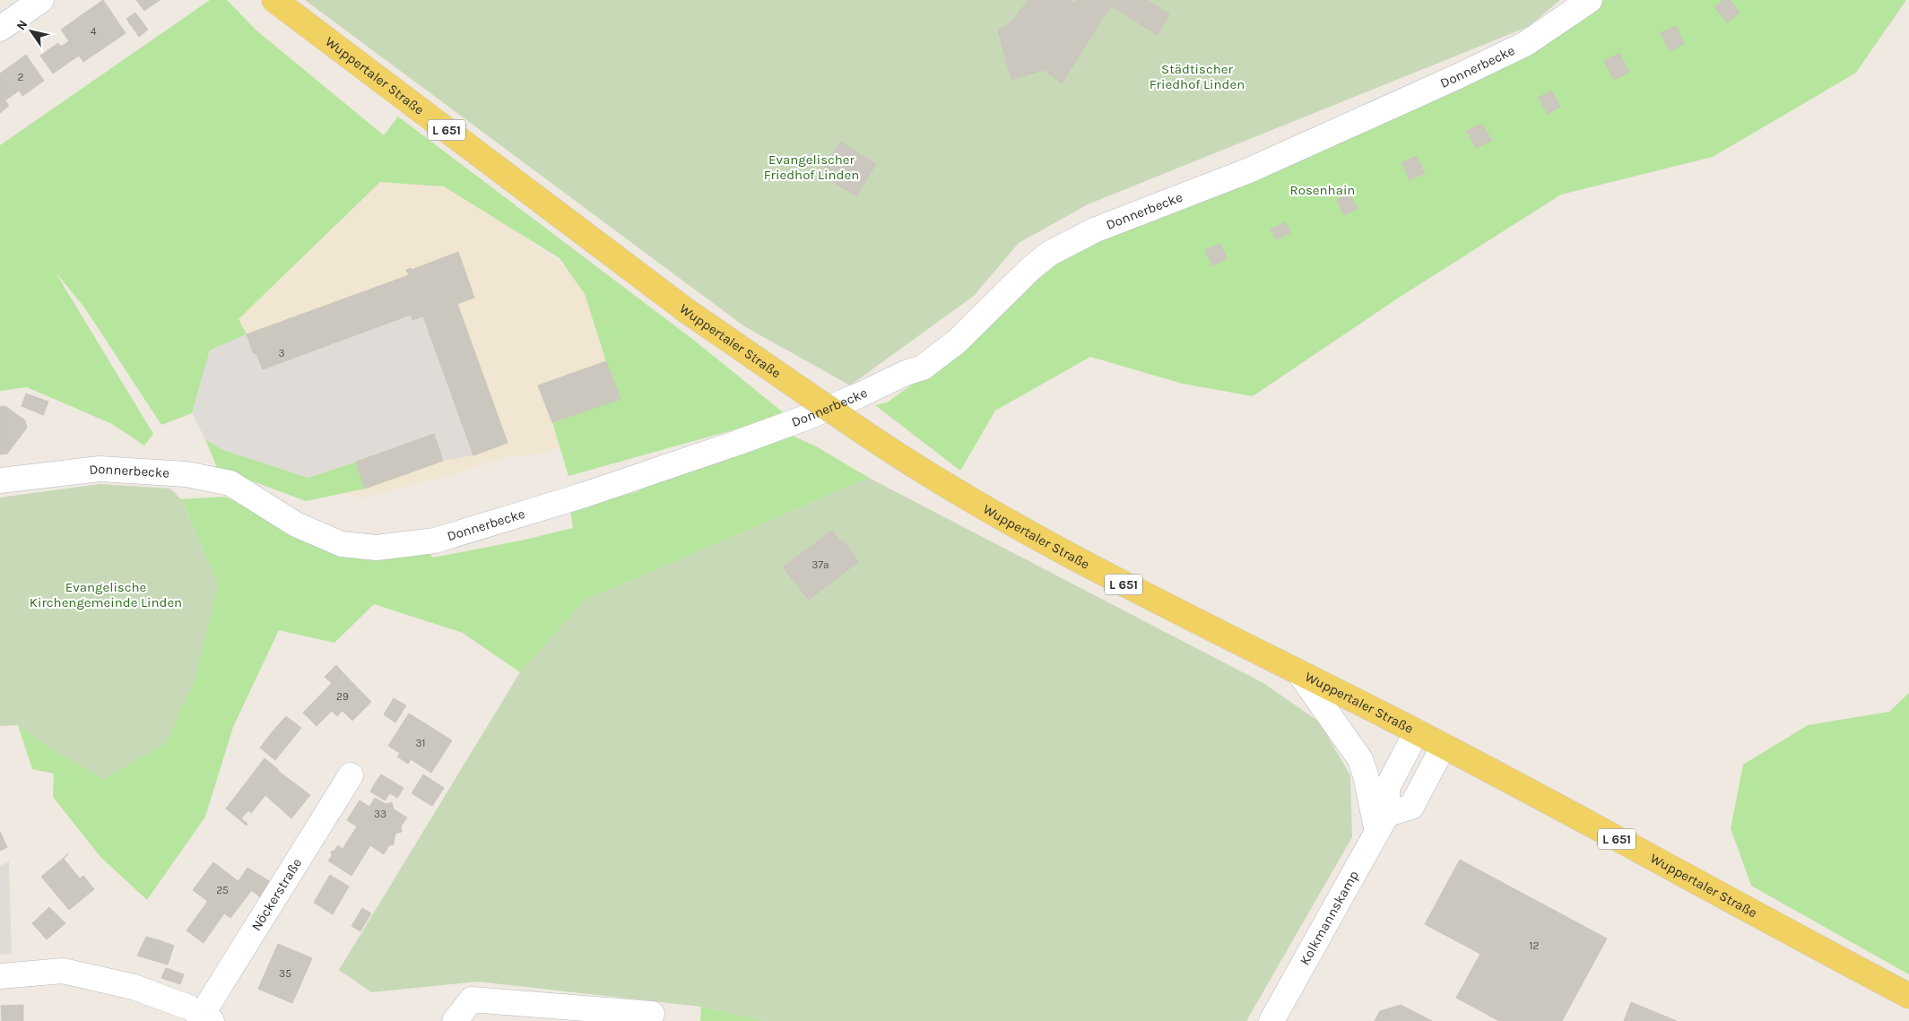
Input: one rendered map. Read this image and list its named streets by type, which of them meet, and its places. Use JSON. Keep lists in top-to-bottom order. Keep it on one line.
{"streets":{"main road":["Wuppertaler Straße","L 651"],"street":["Donnerbecke","Nöckerstraße","Kolkmannskamp"]},"crossings":[["Wuppertaler Straße","L 651"],["L 651","Kolkmannskamp"]],"parks":["Städtischer Friedhof Linden","Evangelischer Friedhof Linden","Rosenhain","Evangelische Kirchengemeinde Linden"],"house_numbers":["4","2","3","37a","29","31","33","25","12","35"],"north":"top left"}
